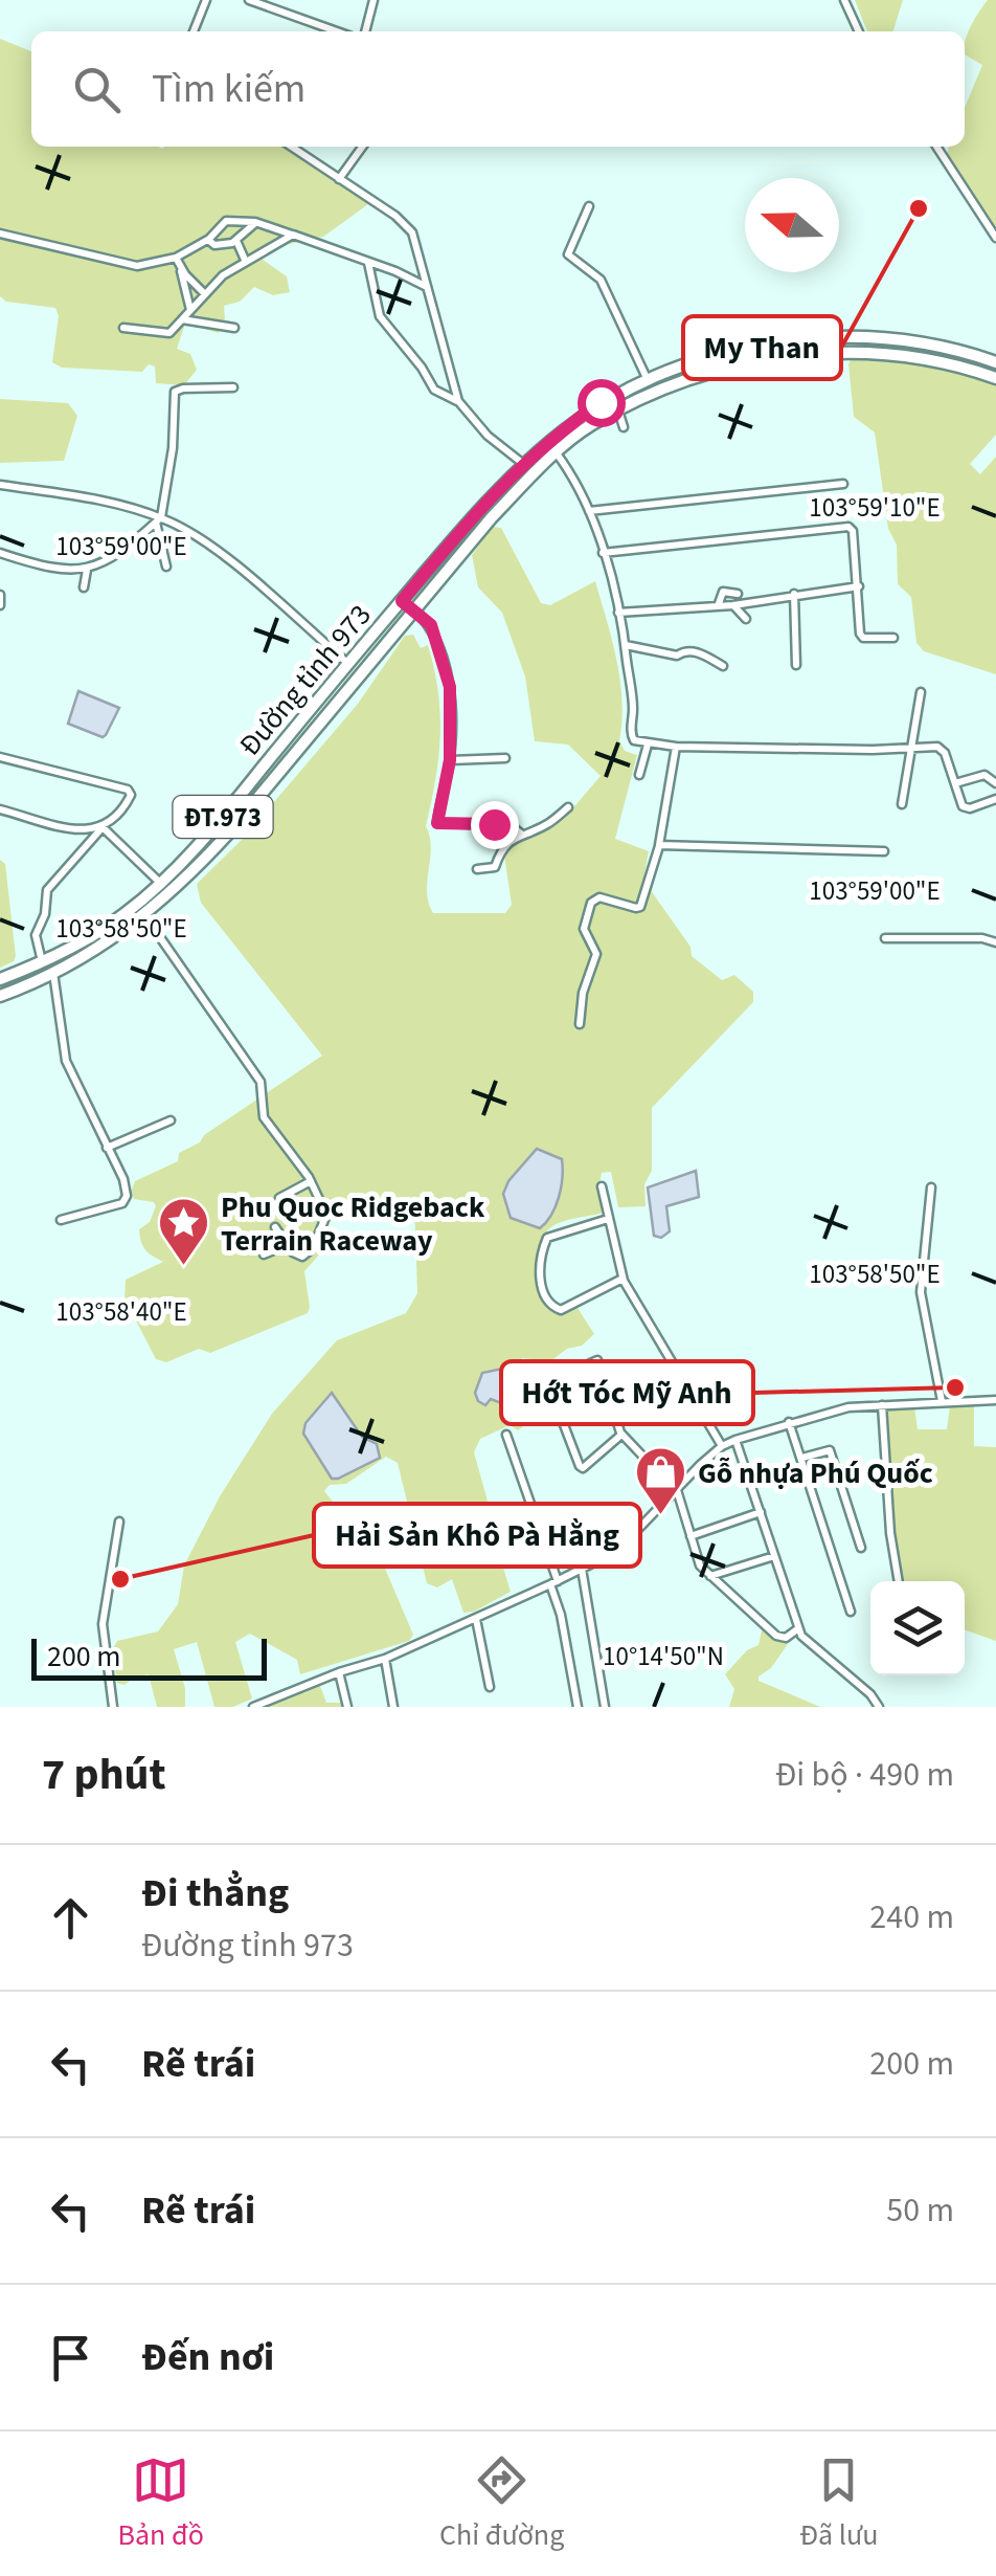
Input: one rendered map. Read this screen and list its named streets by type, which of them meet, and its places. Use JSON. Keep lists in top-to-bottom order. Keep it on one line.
{"streets":{"main road":["Đường tỉnh 973","ĐT.973"]},"places":{"other":["My Than","Hớt Tóc Mỹ Anh","Hải Sản Khô Pà Hằng"],"place":["Phu Quoc Ridgeback Terrain Raceway"],"shop":["Gỗ nhựa Phú Quốc"]},"scale_bar":"200 m","north":"left","page":{"search":"Tìm kiếm","scale":"200 m","heading":["7 phút","Đi bộ · 490 m"],"list":[["Đi thẳng","Đường tỉnh 973","240 m"],["Rẽ trái","200 m"],["Rẽ trái","50 m"],"Đến nơi"],"nav":["Bản đồ","Chỉ đường","Đã lưu"]},"coordinates":["103°59'10\"E","103°59'00\"E","103°58'50\"E","103°58'40\"E","10°14'50\"N"]}
